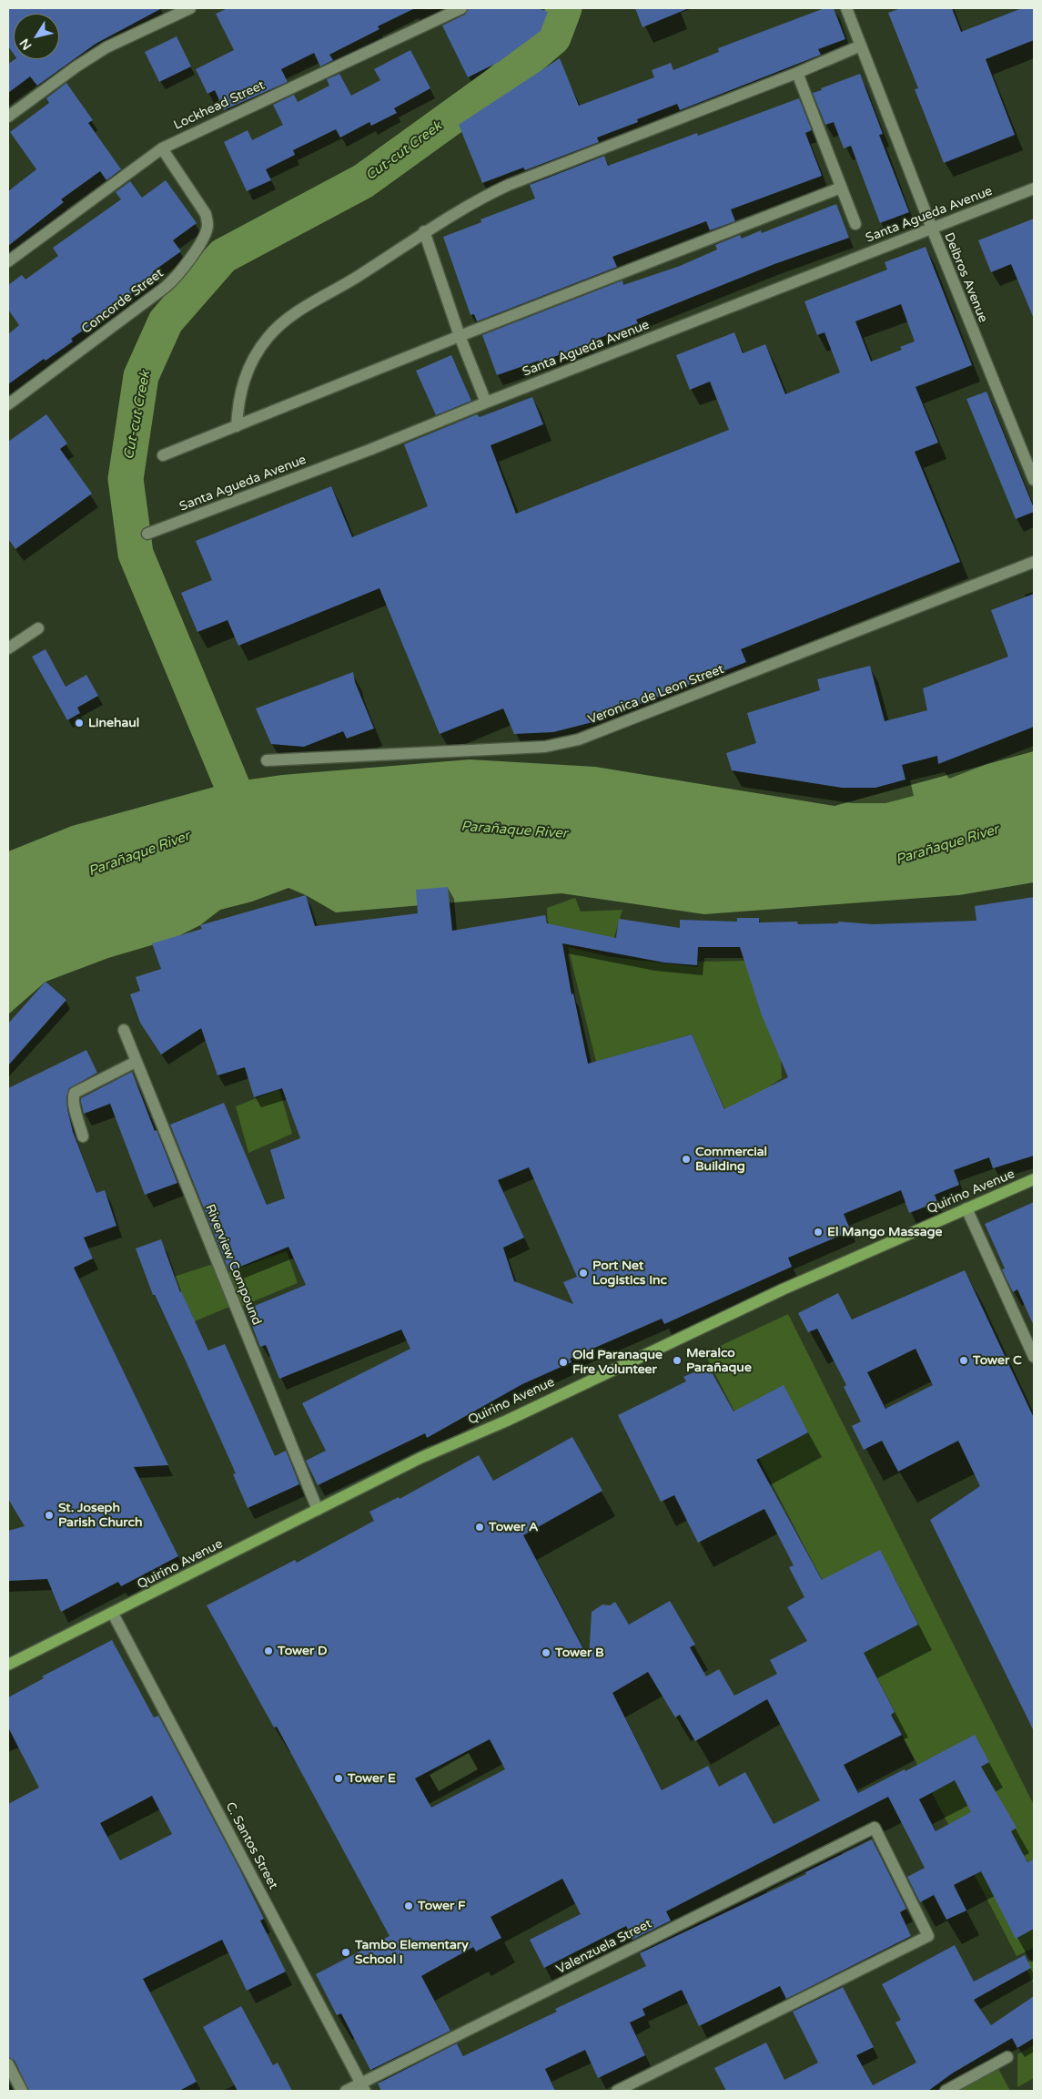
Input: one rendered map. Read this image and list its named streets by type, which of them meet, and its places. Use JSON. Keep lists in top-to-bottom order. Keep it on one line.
{"streets":{"main road":["Quirino Avenue"],"street":["Lockhead Street","Santa Agueda Avenue","Delbros Avenue","Concorde Street","Veronica de Leon Street","Riverview Compound","C. Santos Street","Valenzuela Street"]},"crossings":[["Lockhead Street","Concorde Street"],["Santa Agueda Avenue","Delbros Avenue"],["Quirino Avenue","Riverview Compound"],["Quirino Avenue","C. Santos Street"],["C. Santos Street","Valenzuela Street"]],"water":["Cut-cut Creek","Parañaque River"],"places":["Linehaul","Commercial Building","El Mango Massage","Port Net Logistics Inc","Meralco Parañaque","Tower C","Old Paranaque Fire Volunteer","St. Joseph Parish Church","Tower A","Tower D","Tower B","Tower E","Tower F","Tambo Elementary School I"],"north":"bottom left"}
